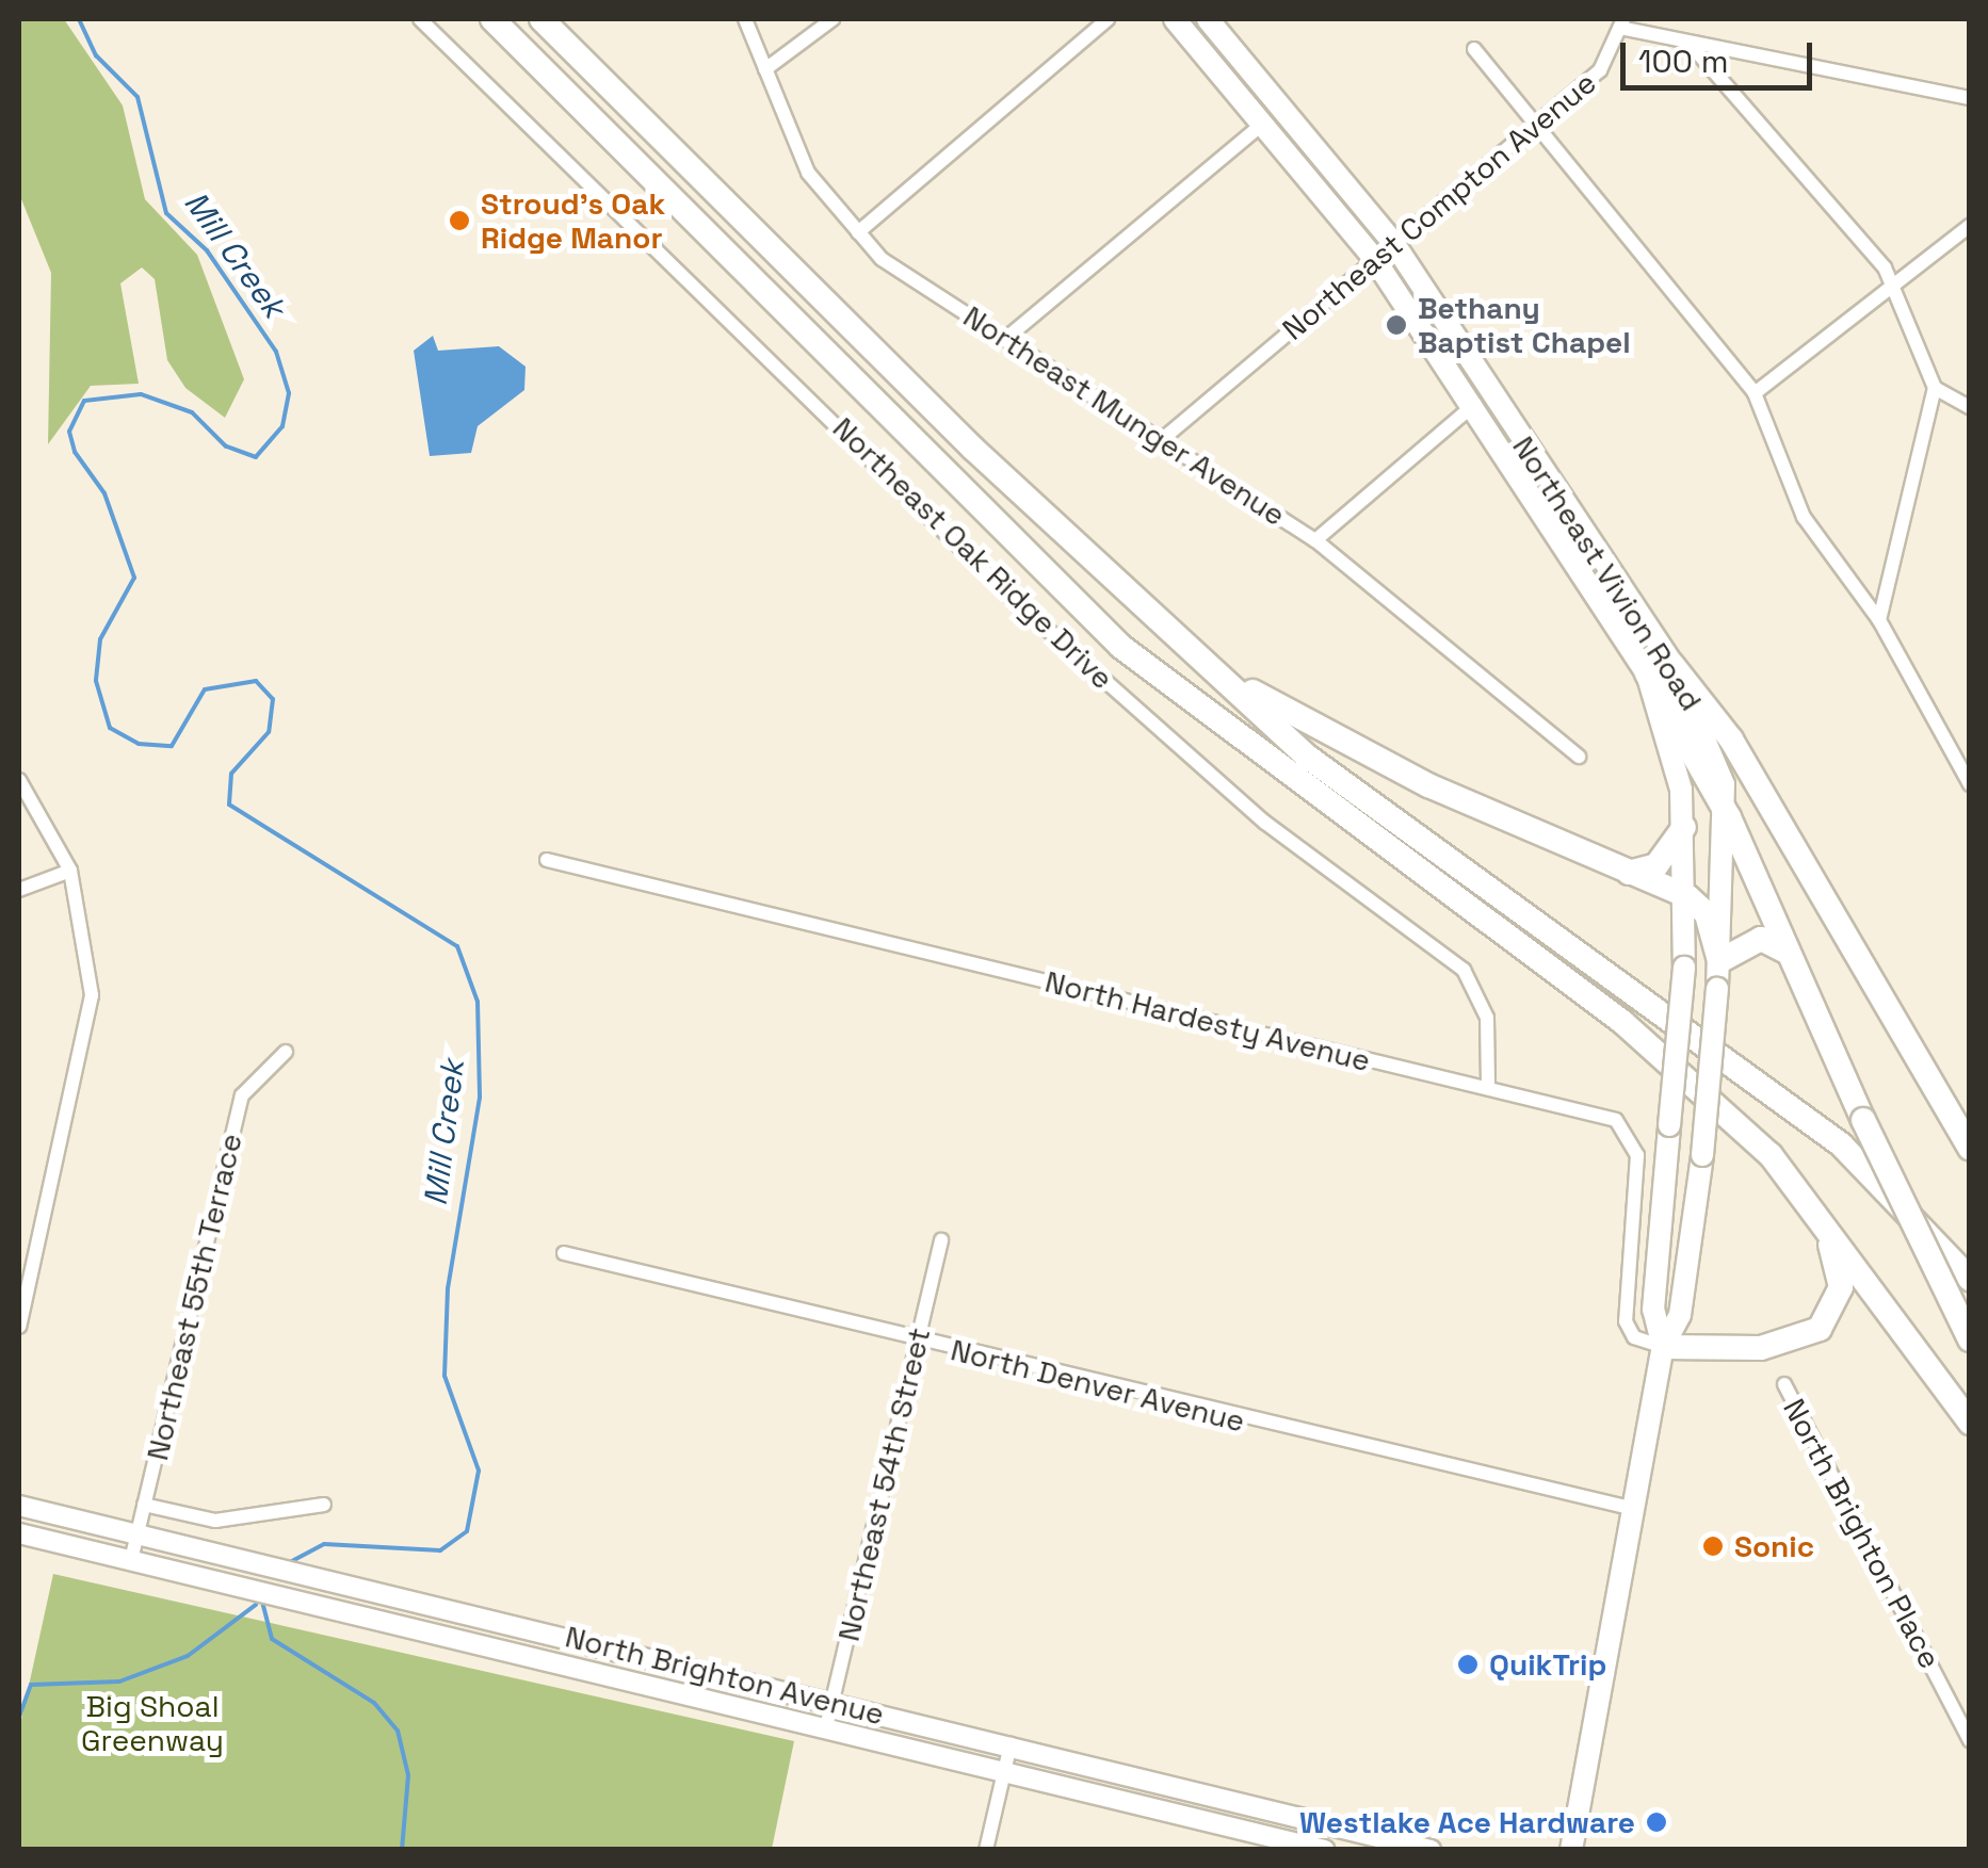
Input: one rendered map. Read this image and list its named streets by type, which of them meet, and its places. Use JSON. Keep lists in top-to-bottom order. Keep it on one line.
{"streets":{"main road":["Northeast Vivion Road","North Brighton Avenue"],"street":["Northeast Compton Avenue","Northeast Munger Avenue","Northeast Oak Ridge Drive","North Hardesty Avenue","Northeast 55th Terrace","North Denver Avenue","Northeast 54th Street","North Brighton Place"]},"crossings":[["Northeast Compton Avenue","Northeast Munger Avenue"],["Northeast Compton Avenue","Northeast Vivion Road"],["Northeast Oak Ridge Drive","North Hardesty Avenue"],["Northeast Vivion Road","North Hardesty Avenue"],["Northeast Vivion Road","North Denver Avenue"],["Northeast 55th Terrace","North Brighton Avenue"],["North Denver Avenue","Northeast 54th Street"],["Northeast 54th Street","North Brighton Avenue"]],"water":["Mill Creek"],"parks":["Big Shoal Greenway"],"places":["Stroud's Oak Ridge Manor","Bethany Baptist Chapel","Sonic","QuikTrip","Westlake Ace Hardware"],"scale_bar":"100 m"}
